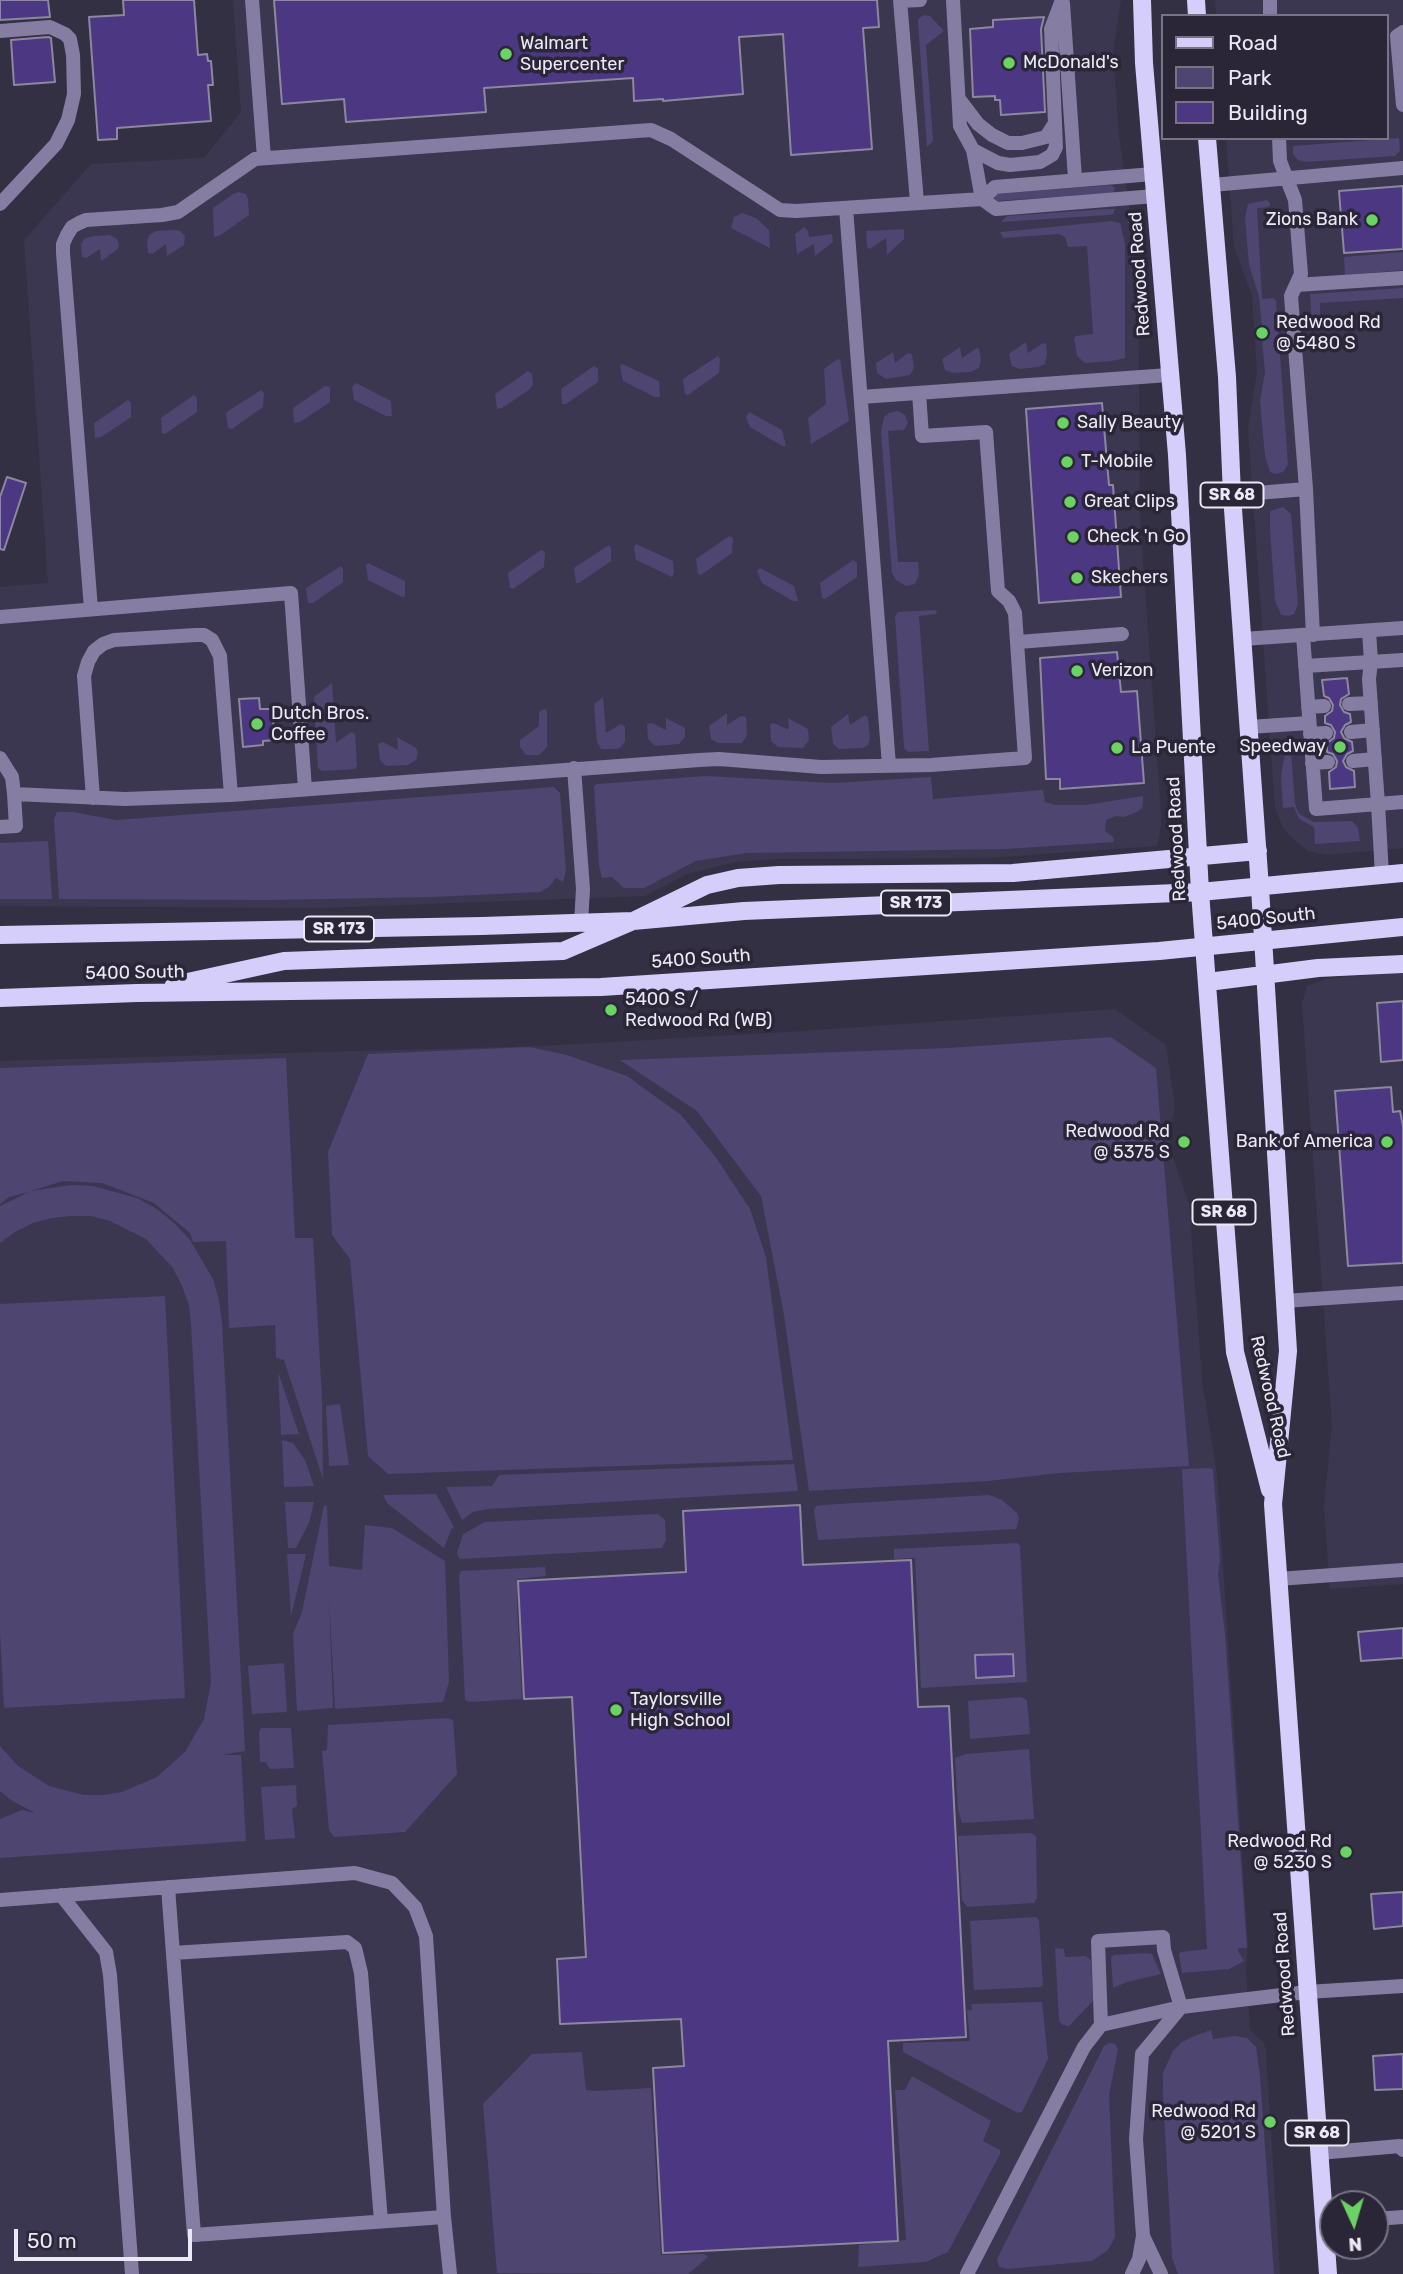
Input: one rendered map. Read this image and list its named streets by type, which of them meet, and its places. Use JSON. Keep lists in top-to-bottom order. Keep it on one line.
{"streets":{"main road":["Redwood Road","SR 68","SR 173","5400 South"]},"crossings":[["Redwood Road","5400 South"]],"places":["Walmart Supercenter","McDonald's","Zions Bank","Redwood Rd @ 5480 S","Sally Beauty","T-Mobile","Great Clips","Check 'n Go","Skechers","Verizon","Dutch Bros. Coffee","Speedway","La Puente","5400 S / Redwood Rd (WB)","Redwood Rd @ 5375 S","Bank of America","Taylorsville High School","Redwood Rd @ 5230 S","Redwood Rd @ 5201 S"],"legend":["Road","Park","Building"],"scale_bar":"50 m","north":"bottom"}
